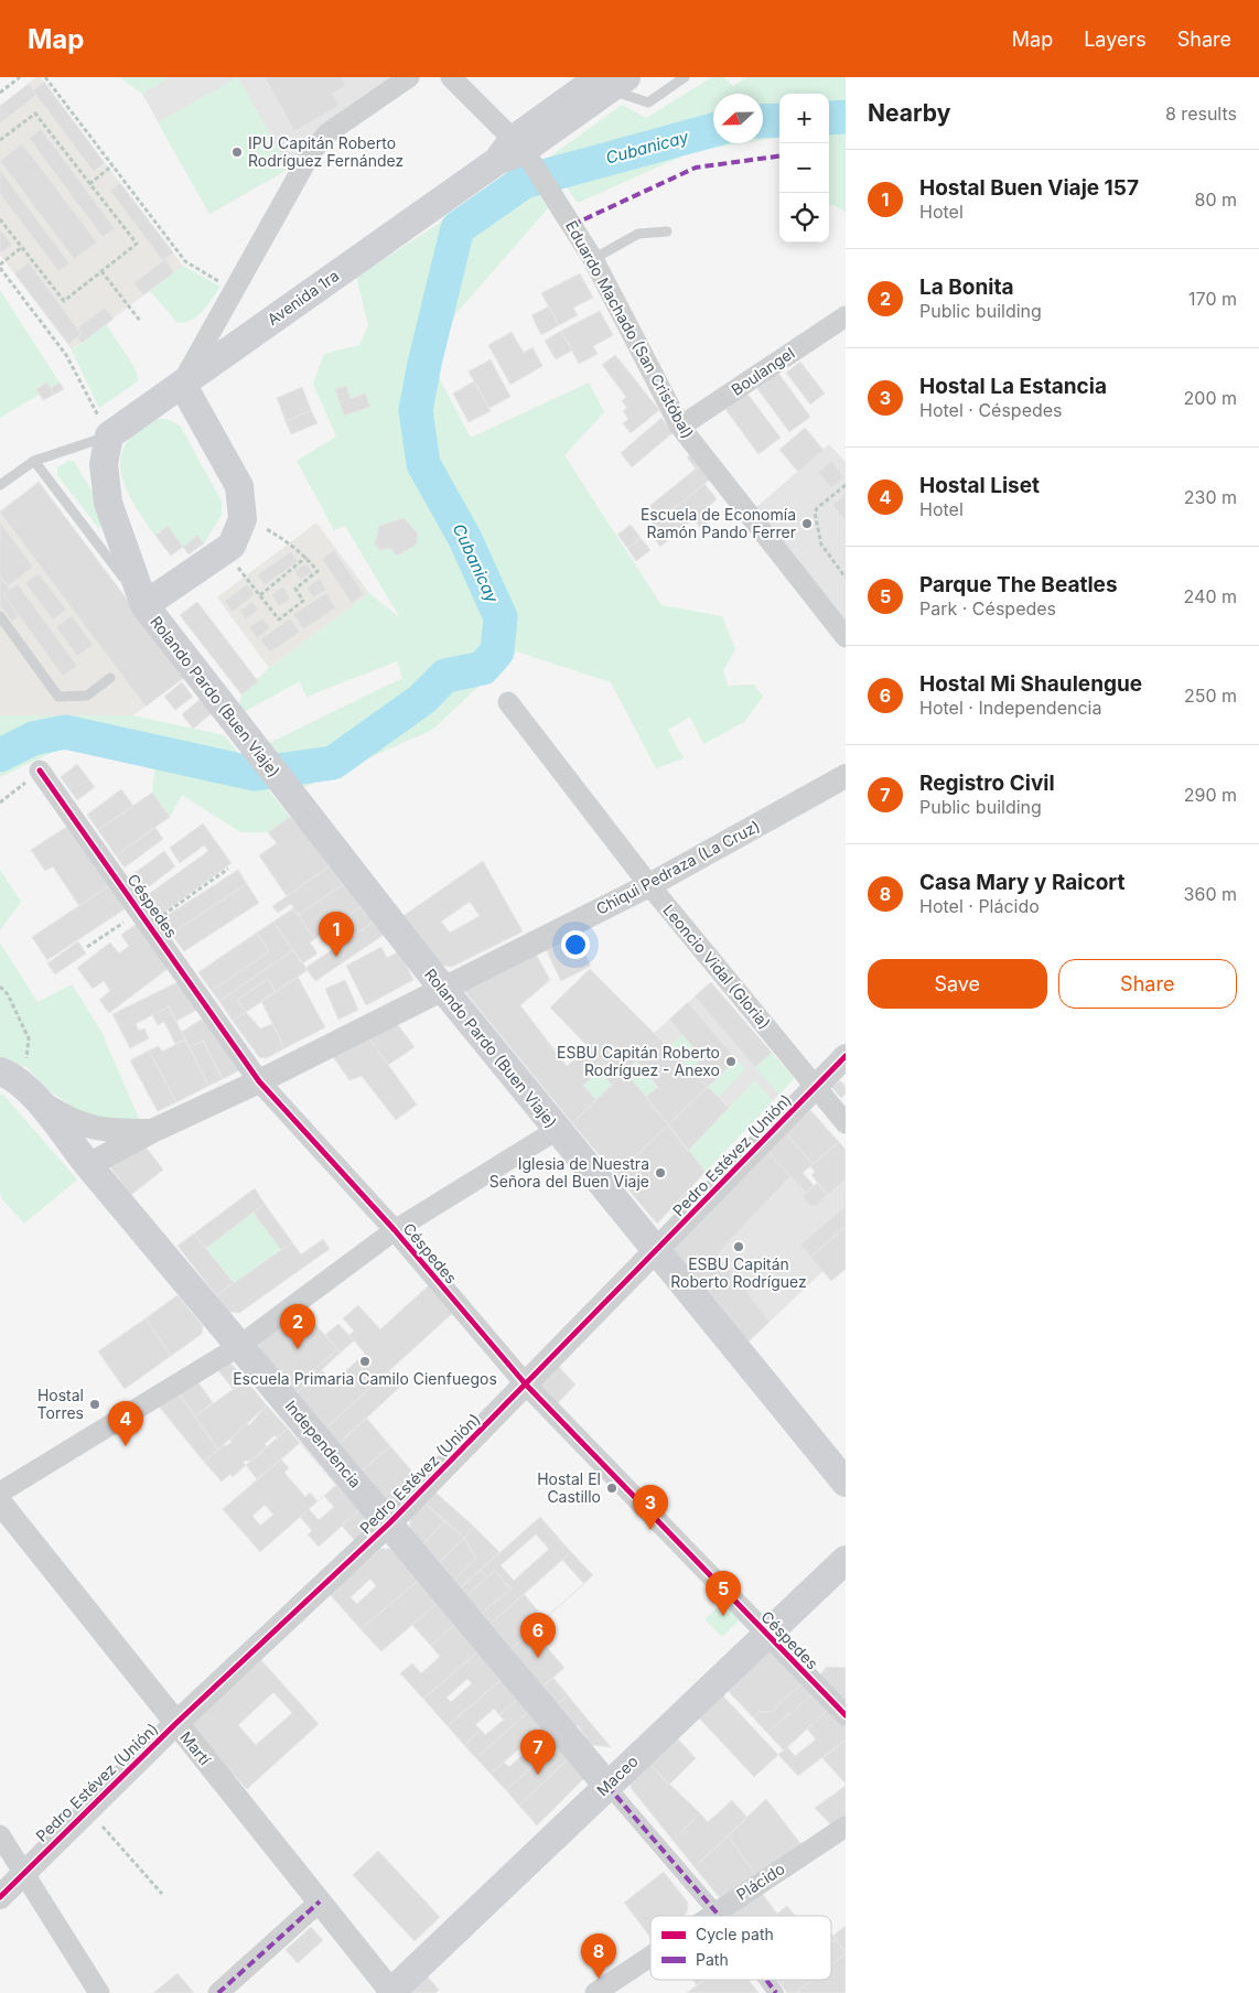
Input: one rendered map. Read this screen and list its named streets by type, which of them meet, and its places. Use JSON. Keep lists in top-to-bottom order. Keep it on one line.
{"streets":{"main road":["Avenida 1ra","Rolando Pardo (Buen Viaje)","Independencia","Maceo"],"street":["Eduardo Machado (San Cristóbal)","Boulangel","Chiqui Pedraza (La Cruz)","Céspedes","Leoncio Vidal (Gloria)","Pedro Estévez (Unión)","Martí","Plácido"]},"crossings":[["Avenida 1ra","Eduardo Machado (San Cristóbal)"],["Avenida 1ra","Rolando Pardo (Buen Viaje)"],["Eduardo Machado (San Cristóbal)","Boulangel"],["Rolando Pardo (Buen Viaje)","Chiqui Pedraza (La Cruz)"],["Rolando Pardo (Buen Viaje)","Pedro Estévez (Unión)"],["Chiqui Pedraza (La Cruz)","Céspedes"],["Chiqui Pedraza (La Cruz)","Leoncio Vidal (Gloria)"],["Chiqui Pedraza (La Cruz)","Independencia"],["Céspedes","Pedro Estévez (Unión)"],["Céspedes","Maceo"],["Leoncio Vidal (Gloria)","Pedro Estévez (Unión)"],["Pedro Estévez (Unión)","Independencia"],["Pedro Estévez (Unión)","Martí"],["Independencia","Maceo"],["Martí","Maceo"]],"water":["Cubanicay"],"places":["IPU Capitán Roberto Rodríguez Fernández","Escuela de Economía Ramón Pando Ferrer","ESBU Capitán Roberto Rodríguez - Anexo","Iglesia de Nuestra Señora del Buen Viaje","ESBU Capitán Roberto Rodríguez","Escuela Primaria Camilo Cienfuegos","Hostal Torres","Hostal El Castillo"],"legend":["Cycle path","Path"],"north":"left","page":{"header":"Map","nav":["Map","Layers","Share"],"heading":["Nearby","8 results"],"map_buttons":["+","−"],"list":[{"mark":"1","name":"Hostal Buen Viaje 157","note":"Hotel","value":"80 m"},{"mark":"2","name":"La Bonita","note":"Public building","value":"170 m"},{"mark":"3","name":"Hostal La Estancia","note":"Hotel · Céspedes","value":"200 m"},{"mark":"4","name":"Hostal Liset","note":"Hotel","value":"230 m"},{"mark":"5","name":"Parque The Beatles","note":"Park · Céspedes","value":"240 m"},{"mark":"6","name":"Hostal Mi Shaulengue","note":"Hotel · Independencia","value":"250 m"},{"mark":"7","name":"Registro Civil","note":"Public building","value":"290 m"},{"mark":"8","name":"Casa Mary y Raicort","note":"Hotel · Plácido","value":"360 m"}],"pins":["1","2","4","3","5","6","7","8"],"buttons":["Save","Share"]}}
